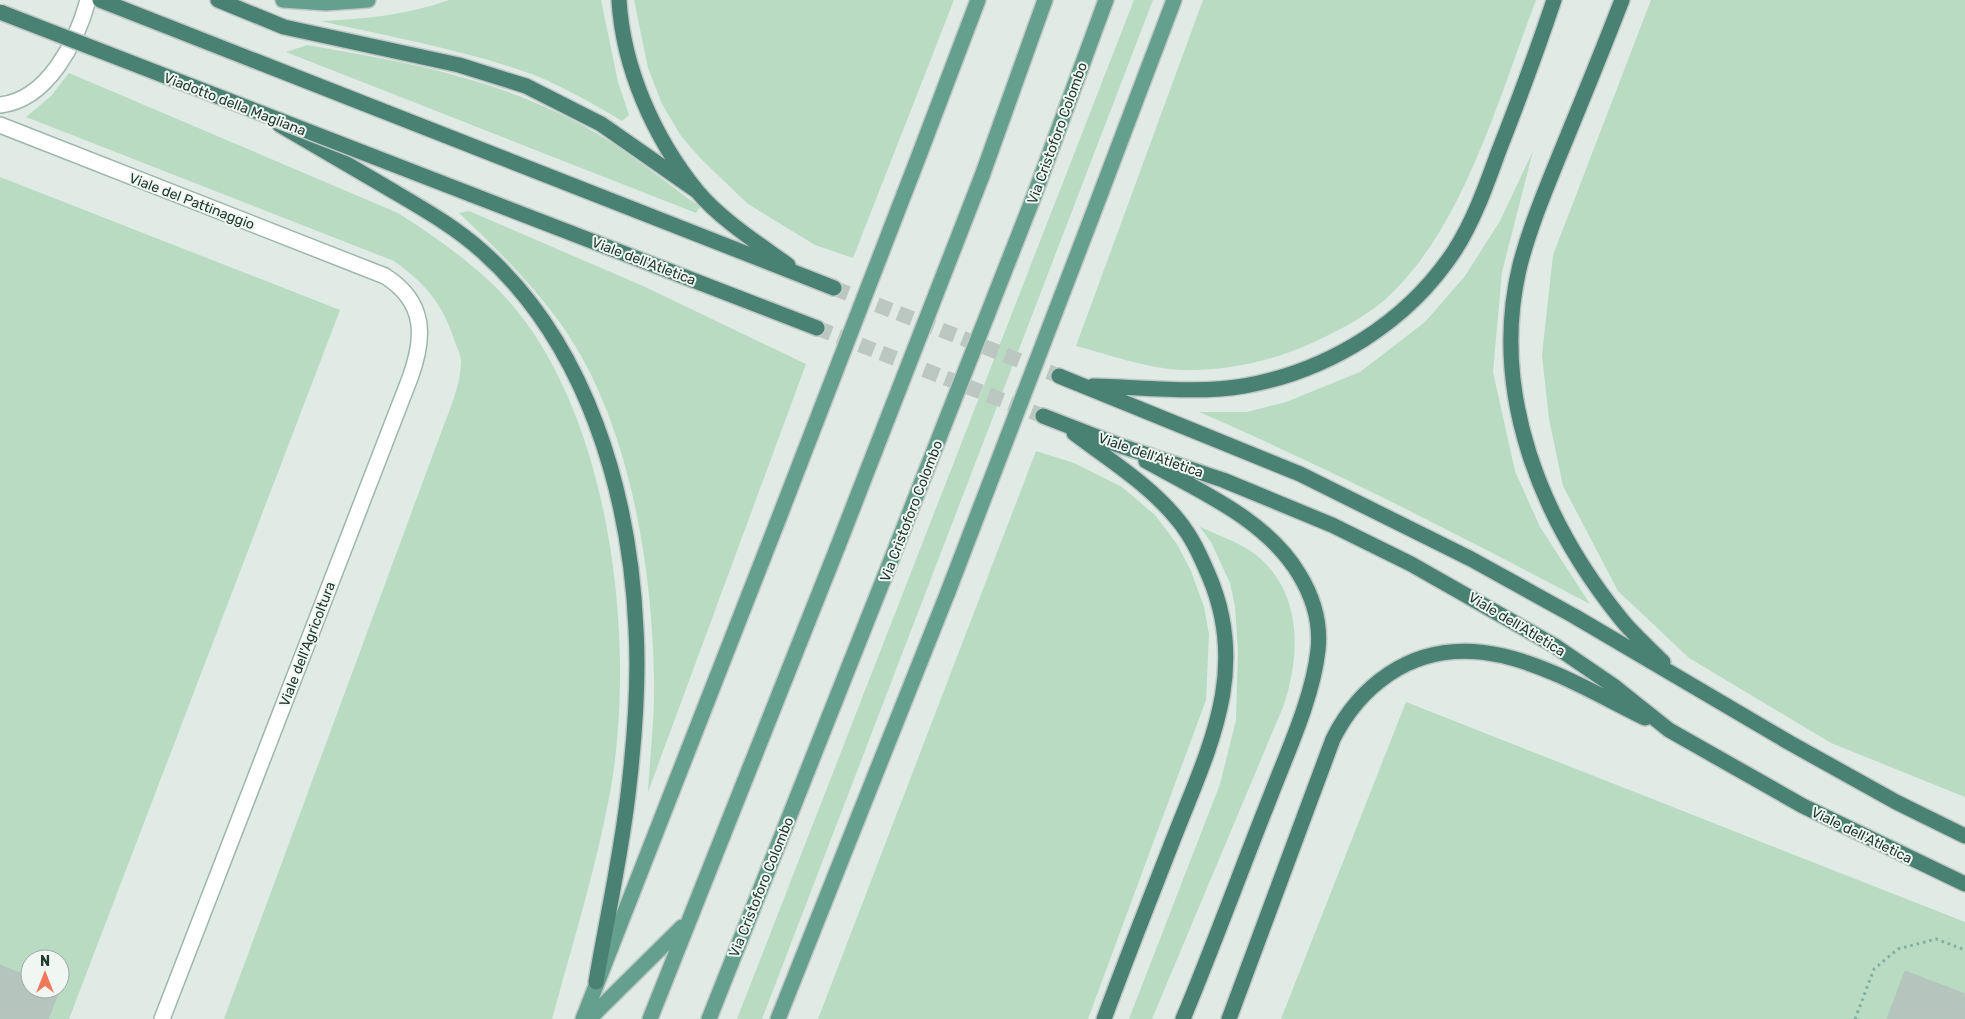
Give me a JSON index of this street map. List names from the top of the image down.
{
  "streets": {
    "highway": ["Viadotto della Magliana", "Viale dell'Atletica"],
    "main road": ["Via Cristoforo Colombo", "Viale del Pattinaggio", "Viale dell'Agricoltura"]
  },
  "crossings": [
    ["Viadotto della Magliana", "Viale dell'Atletica"],
    ["Viale del Pattinaggio", "Viale dell'Agricoltura"]
  ],
  "north": "top"
}
